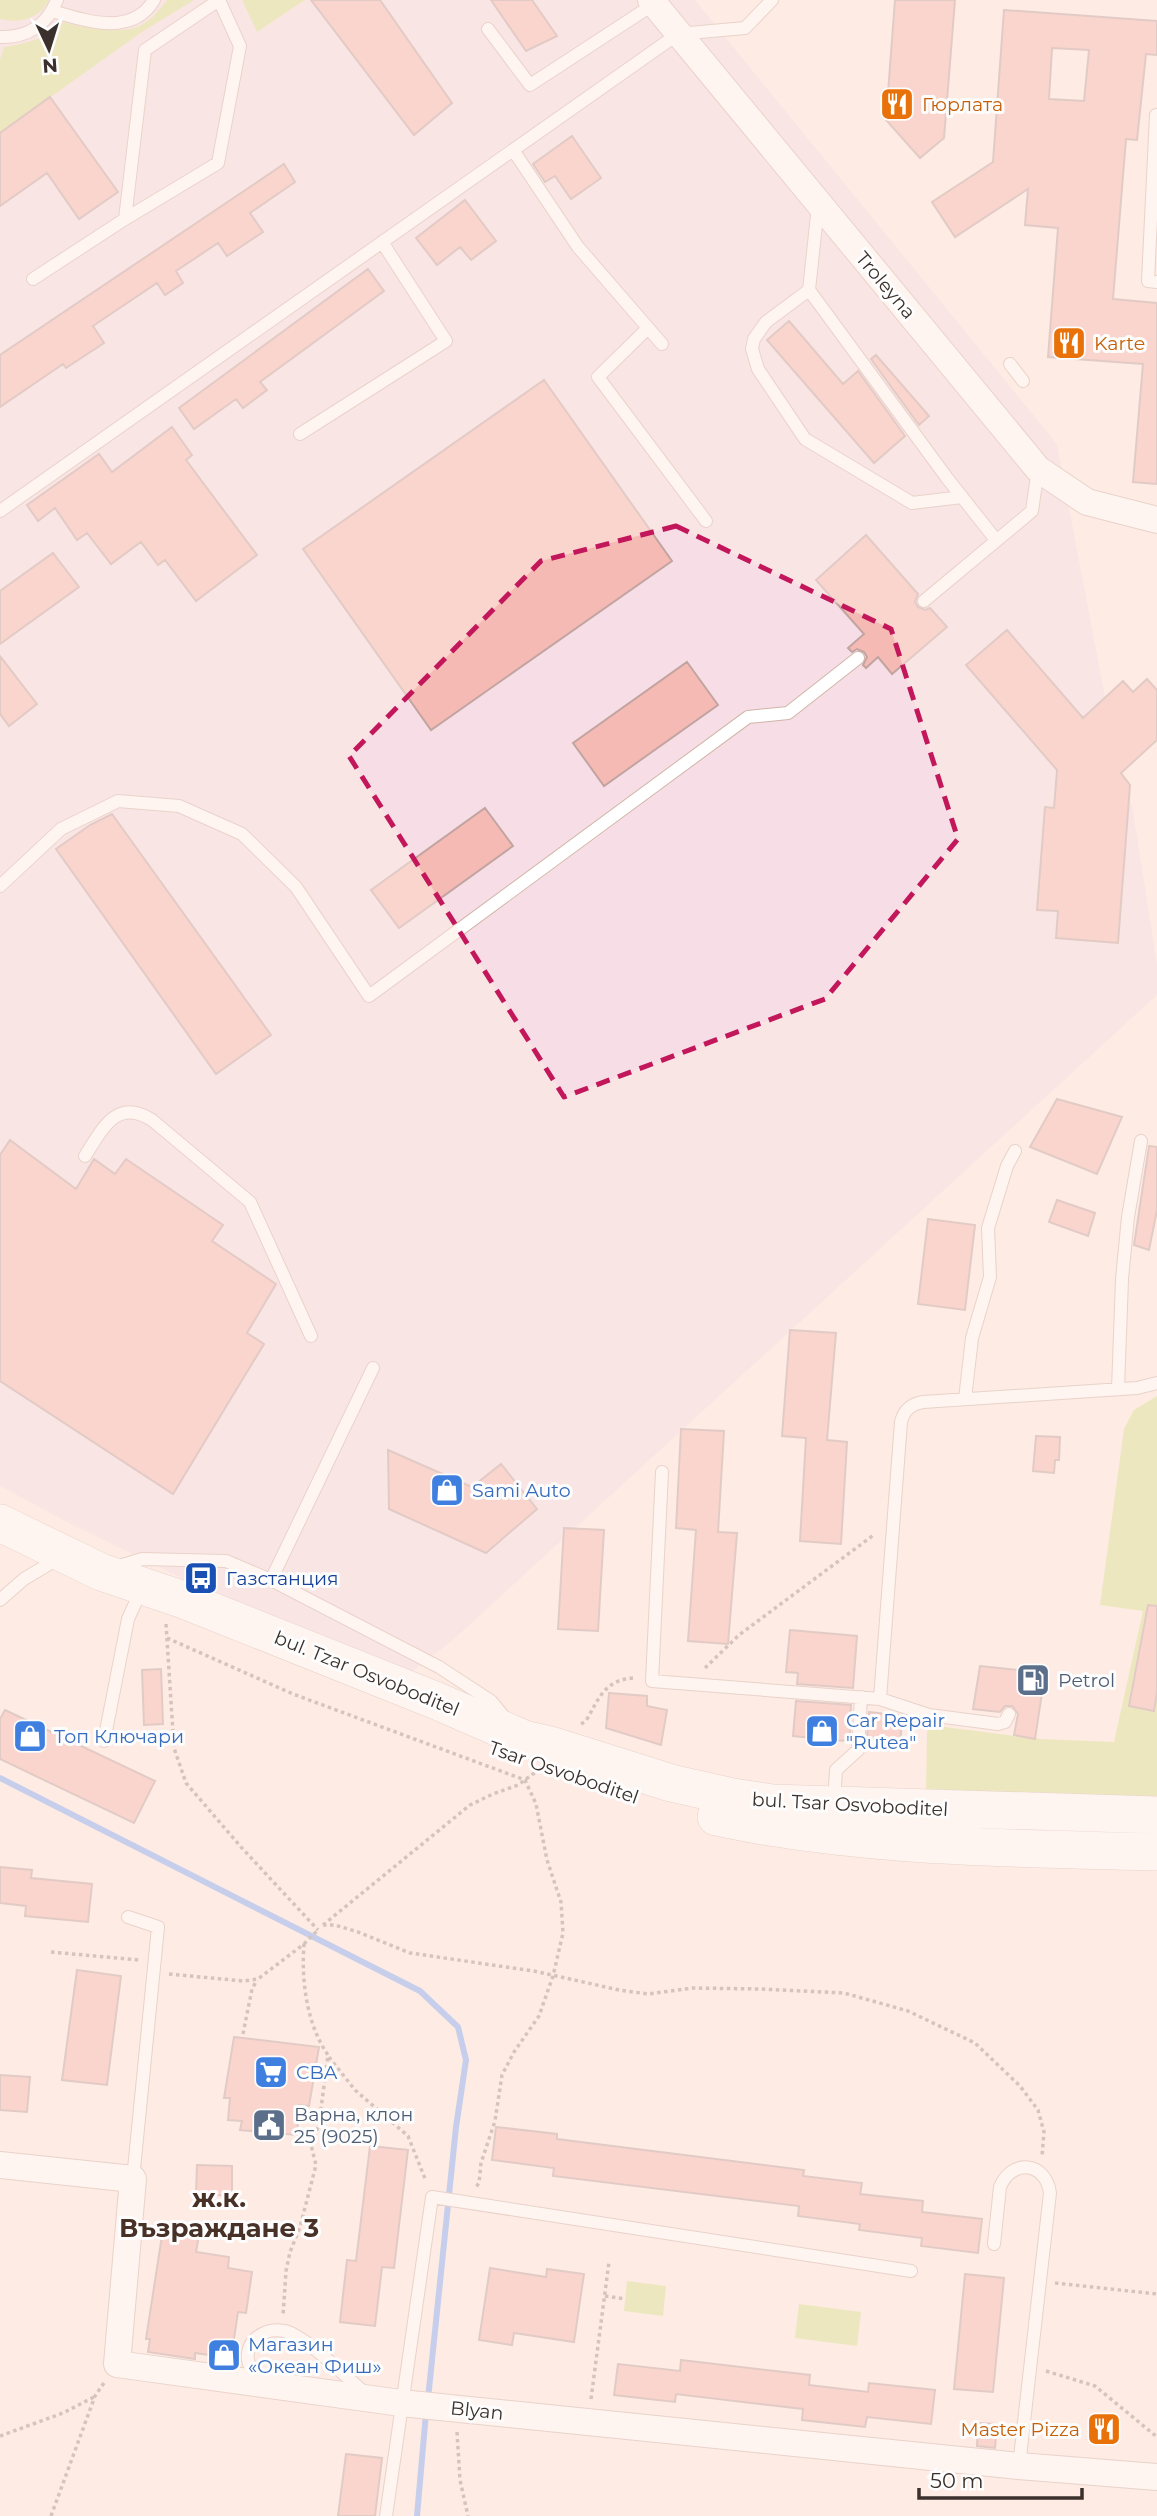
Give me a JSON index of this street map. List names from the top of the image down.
{
  "streets": {
    "main road": ["Tsar Osvoboditel", "bul. Tsar Osvoboditel"],
    "street": ["Troleyna", "Blyan"]
  },
  "crossings": [
    ["Tsar Osvoboditel", "bul. Tsar Osvoboditel"]
  ],
  "districts": ["ж.к. Възраждане 3"],
  "places": {
    "restaurant": ["Гюрлата", "Karte", "Master Pizza"],
    "shop": [
      "Sami Auto",
      "Car Repair \"Rutea\"",
      "Топ Ключари",
      "Магазин «Океан Фиш»"
    ],
    "bus stop": ["Газстанция"],
    "fuel station": ["Petrol"],
    "supermarket": ["CBA"],
    "public building": ["Варна, клон 25 (9025)"]
  },
  "scale_bar": "50 m",
  "north": "bottom"
}
